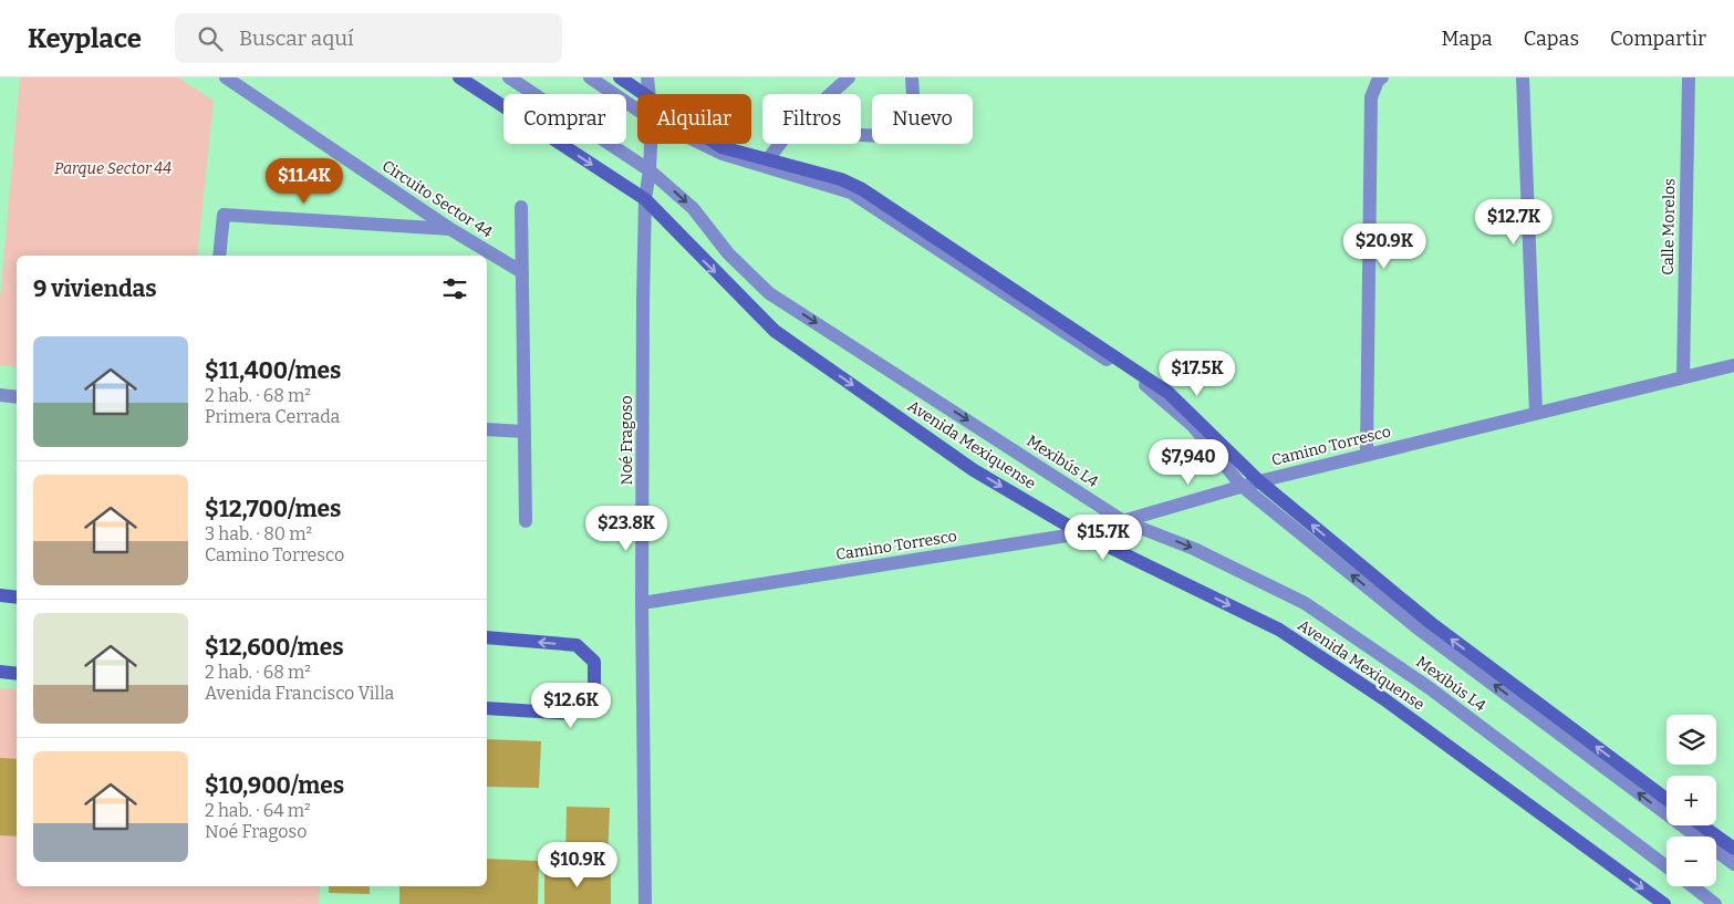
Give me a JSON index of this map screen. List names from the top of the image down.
{
  "streets": {
    "main road": ["Avenida Mexiquense"],
    "street": [
      "Circuito Sector 44",
      "Calle Morelos",
      "Noé Fragoso",
      "Camino Torresco",
      "Mexibús L4"
    ]
  },
  "crossings": [
    ["Calle Morelos", "Camino Torresco"],
    ["Noé Fragoso", "Avenida Mexiquense"],
    ["Noé Fragoso", "Camino Torresco"],
    ["Noé Fragoso", "Mexibús L4"],
    ["Avenida Mexiquense", "Camino Torresco"],
    ["Camino Torresco", "Mexibús L4"]
  ],
  "parks": ["Parque Sector 44"],
  "page": {
    "header": "Keyplace",
    "search": "Buscar aquí",
    "nav": ["Mapa", "Capas", "Compartir"],
    "chip": [
      "Comprar",
      "Alquilar",
      "Filtros",
      "Nuevo"
    ],
    "price": [
      "$11.4K",
      "$12.7K",
      "$20.9K",
      "$17.5K",
      "$7,940",
      "$23.8K",
      "$15.7K",
      "$12.6K",
      "$10.9K"
    ],
    "heading": "9 viviendas",
    "list": [
      {
        "name": "$11,400/mes",
        "note": "2 hab. · 68 m² · Primera Cerrada"
      },
      {
        "name": "$12,700/mes",
        "note": "3 hab. · 80 m² · Camino Torresco"
      },
      {
        "name": "$12,600/mes",
        "note": "2 hab. · 68 m² · Avenida Francisco Villa"
      },
      {
        "name": "$10,900/mes",
        "note": "2 hab. · 64 m² · Noé Fragoso"
      }
    ],
    "map_buttons": ["+", "−"]
  }
}
